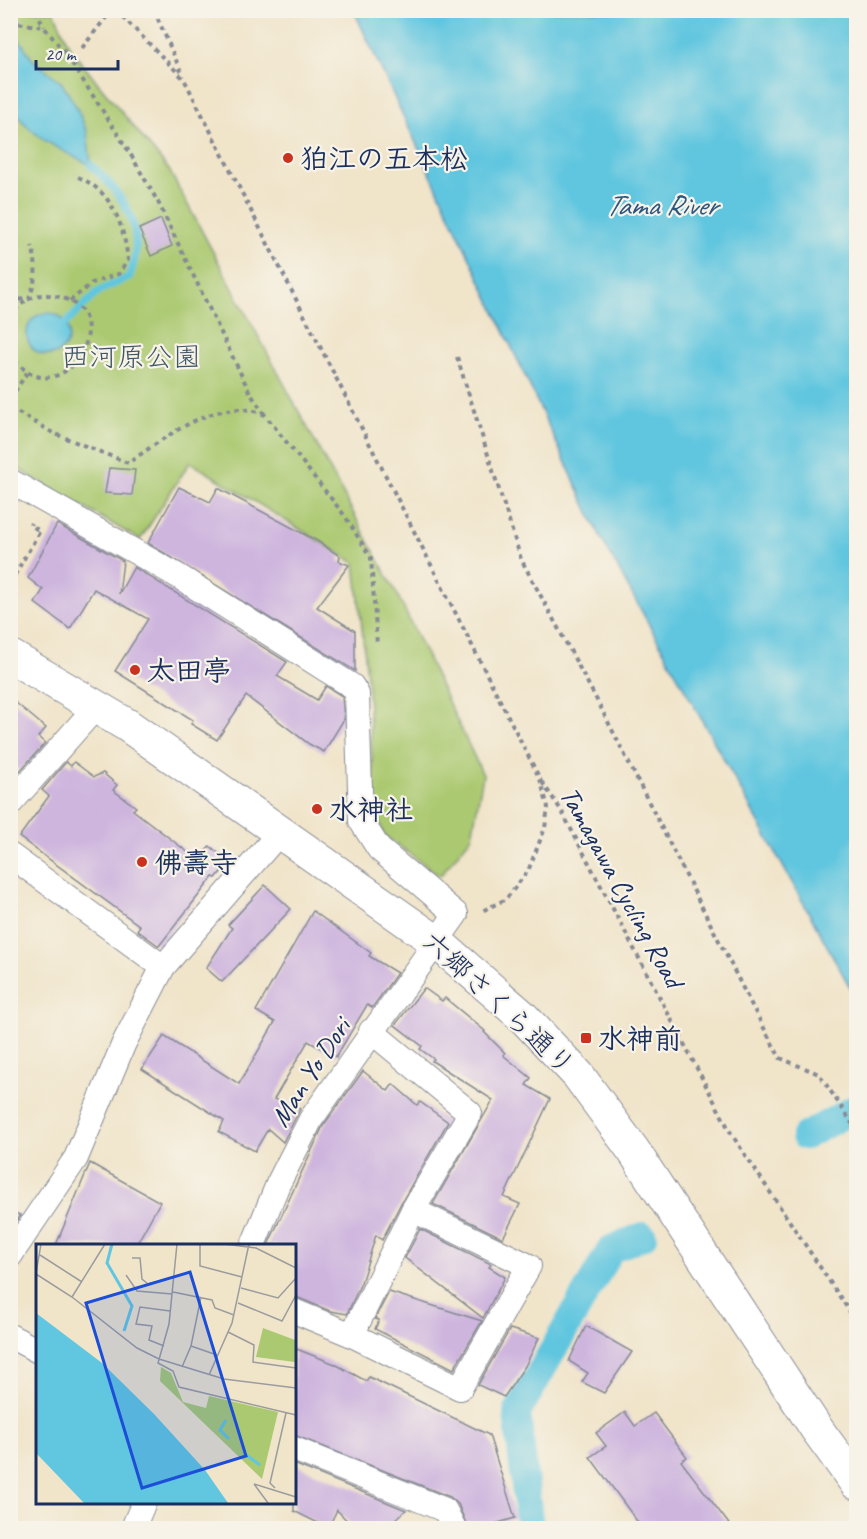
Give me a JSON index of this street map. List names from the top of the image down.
{
  "streets": {
    "main road": ["六郷さくら通り"],
    "street": ["Man Yo Dori"],
    "path": ["Tamagawa Cycling Road"]
  },
  "crossings": [
    ["六郷さくら通り", "Man Yo Dori"]
  ],
  "water": ["Tama River"],
  "parks": ["西河原公園"],
  "places": {
    "other": [
      "狛江の五本松",
      "太田亭",
      "水神社",
      "佛壽寺"
    ],
    "transit": ["水神前"]
  },
  "scale_bar": "20 m"
}
